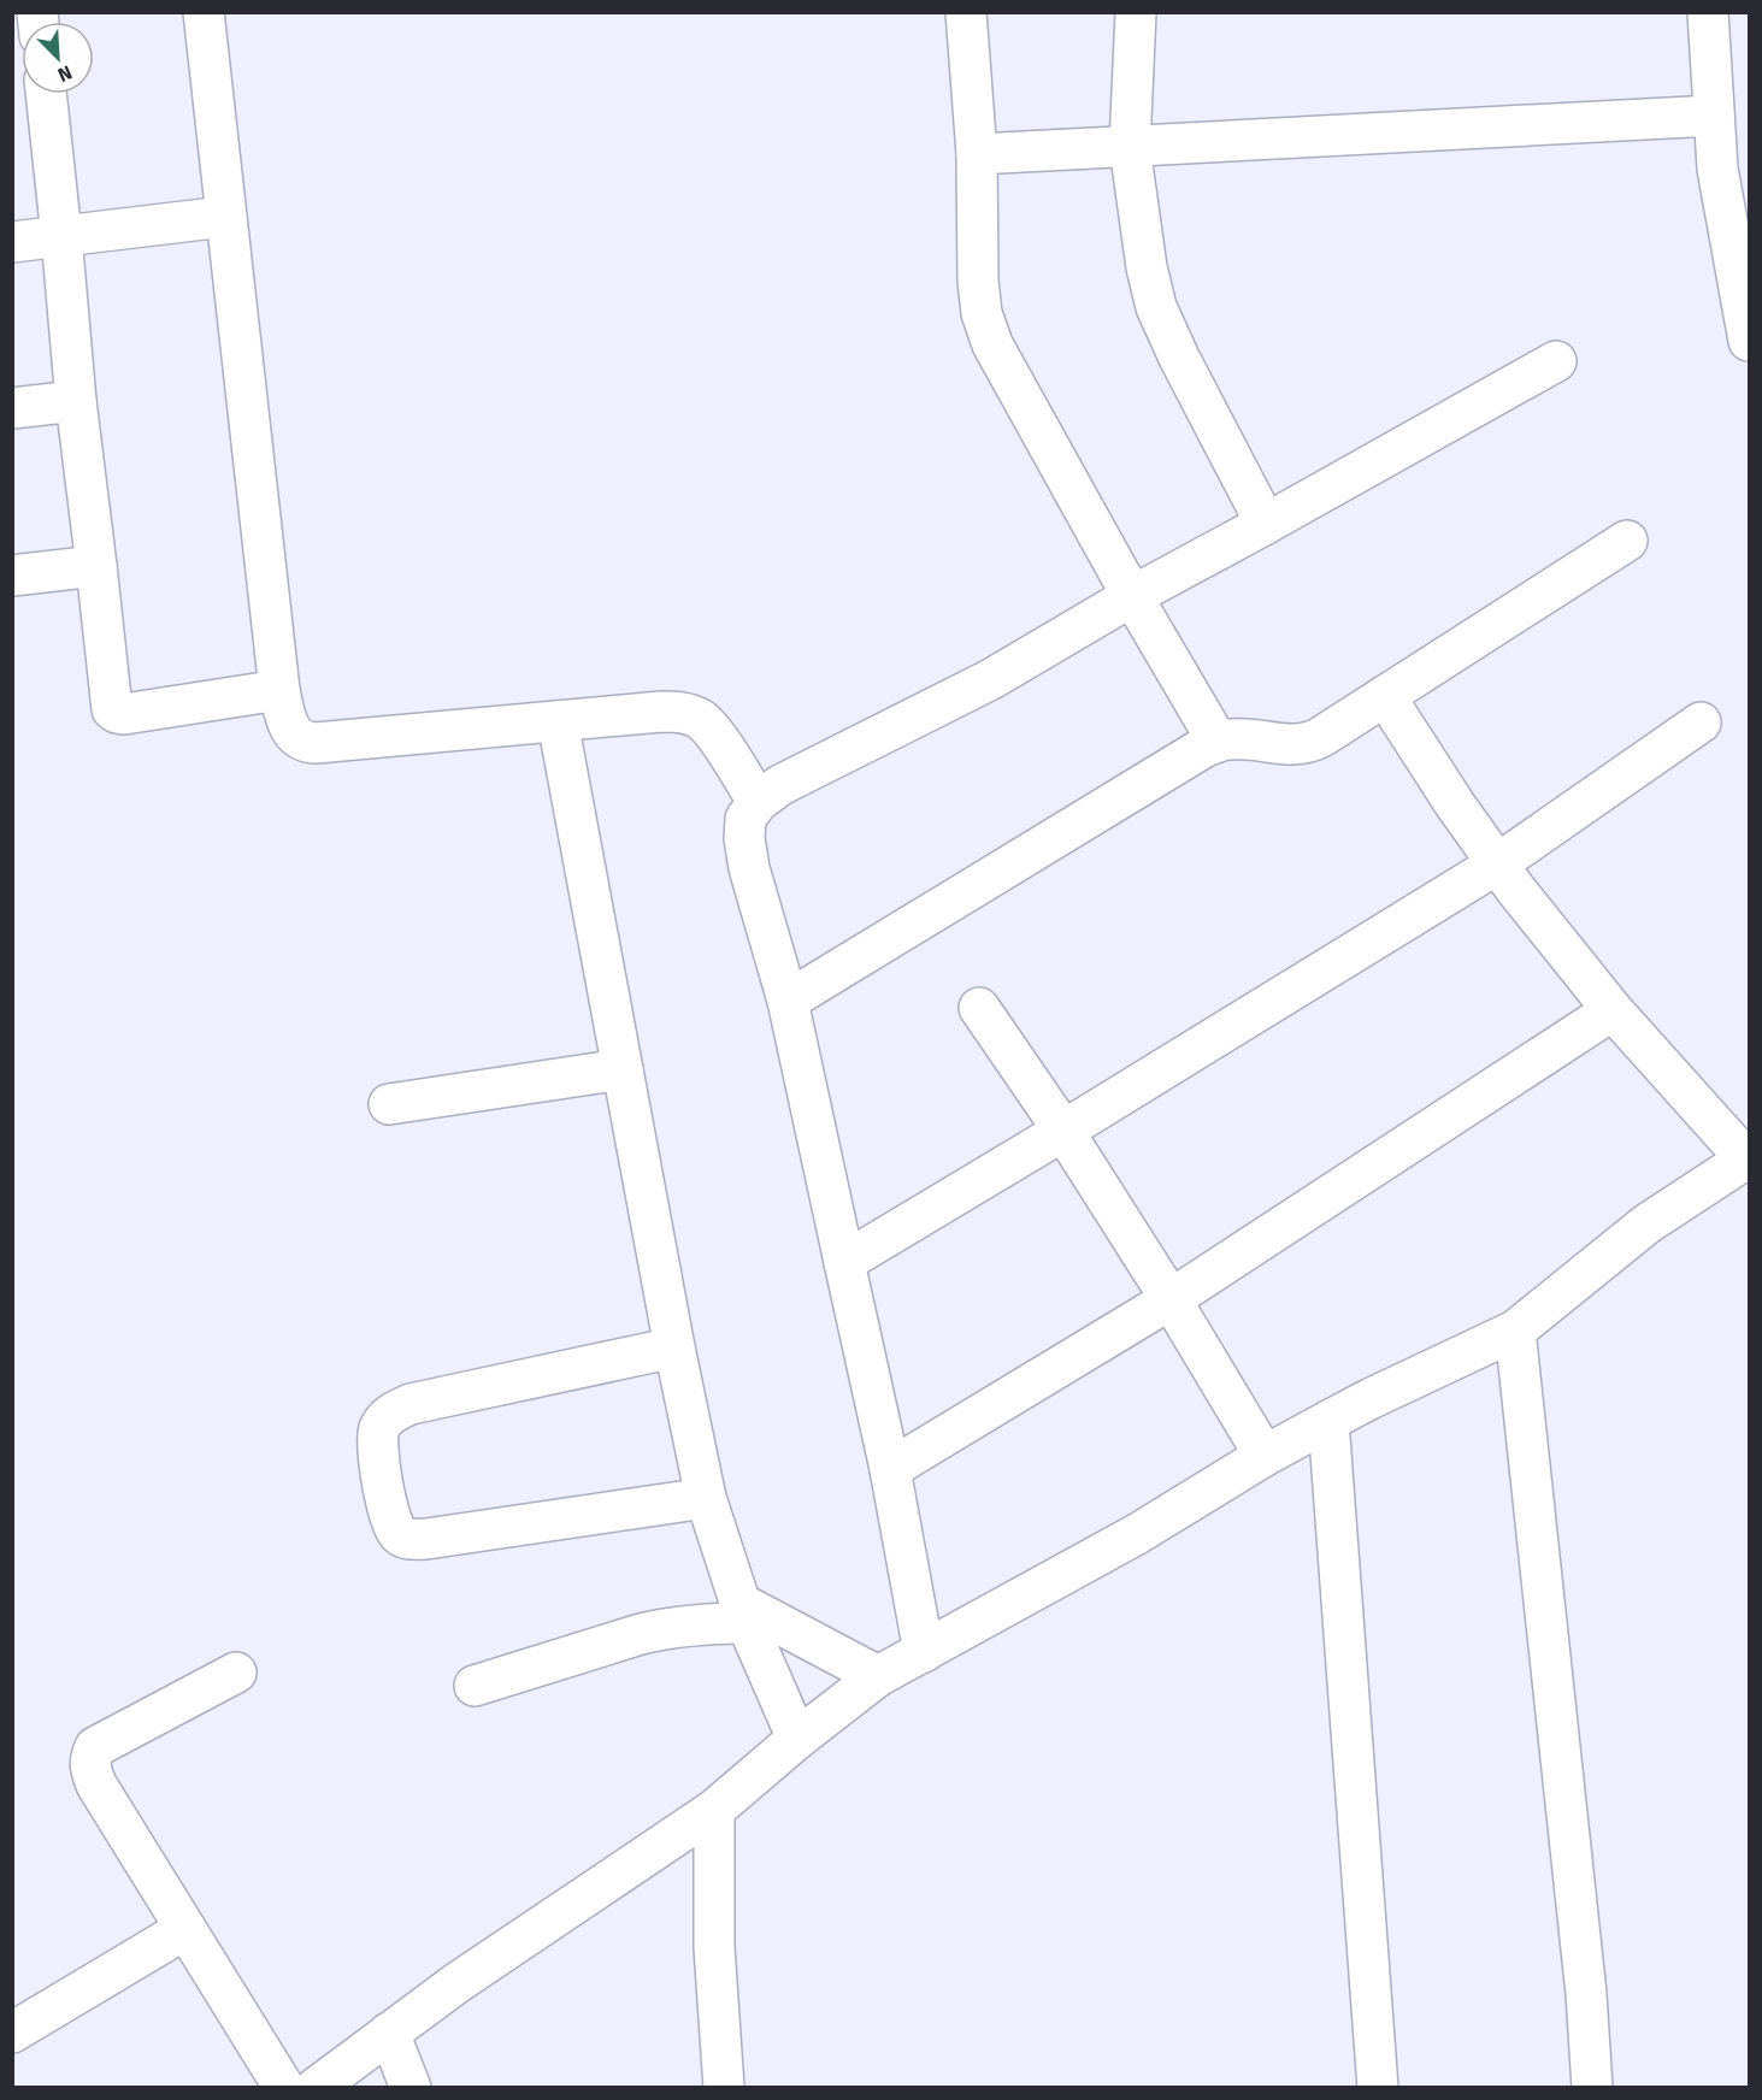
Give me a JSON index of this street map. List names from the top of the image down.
{
  "north": "bottom right"
}
